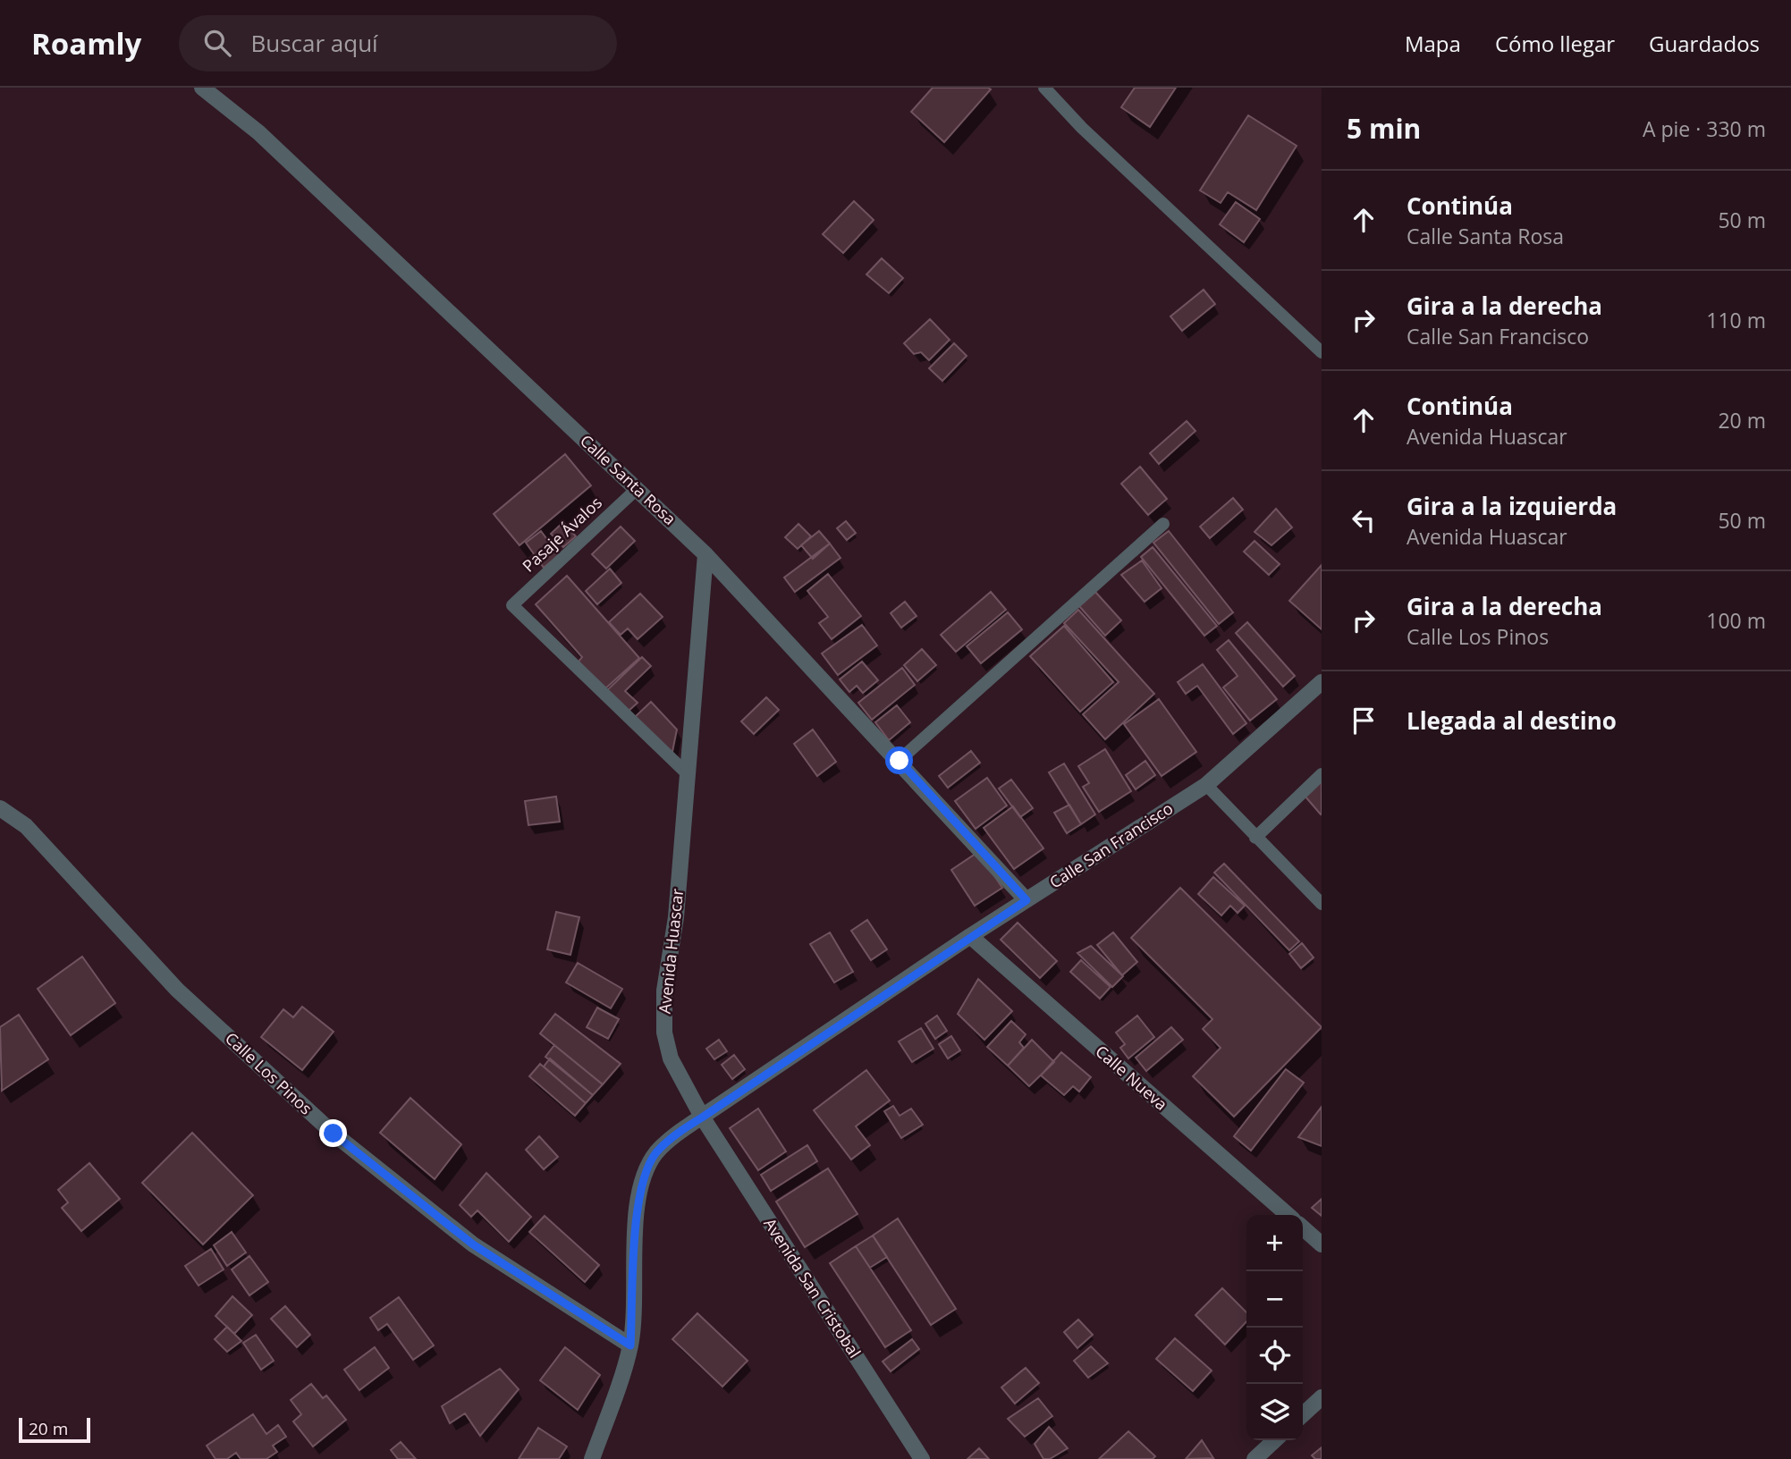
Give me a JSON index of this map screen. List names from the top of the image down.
{
  "streets": {
    "street": [
      "Calle Santa Rosa",
      "Calle San Francisco",
      "Avenida Huascar",
      "Calle Los Pinos",
      "Calle Nueva",
      "Avenida San Cristobal"
    ],
    "lane": ["Pasaje Ávalos"]
  },
  "crossings": [
    ["Calle Santa Rosa", "Pasaje Ávalos"],
    ["Calle Santa Rosa", "Calle San Francisco"],
    ["Calle Santa Rosa", "Avenida Huascar"],
    ["Pasaje Ávalos", "Avenida Huascar"],
    ["Calle San Francisco", "Avenida Huascar"],
    ["Calle San Francisco", "Calle Nueva"],
    ["Calle San Francisco", "Avenida San Cristobal"],
    ["Avenida Huascar", "Avenida San Cristobal"]
  ],
  "scale_bar": "20 m",
  "page": {
    "header": "Roamly",
    "search": "Buscar aquí",
    "nav": ["Mapa", "Cómo llegar", "Guardados"],
    "heading": ["5 min", "A pie · 330 m"],
    "list": [
      ["Continúa", "Calle Santa Rosa", "50 m"],
      ["Gira a la derecha", "Calle San Francisco", "110 m"],
      ["Continúa", "Avenida Huascar", "20 m"],
      ["Gira a la izquierda", "Avenida Huascar", "50 m"],
      ["Gira a la derecha", "Calle Los Pinos", "100 m"],
      "Llegada al destino"
    ],
    "map_buttons": ["+", "−"],
    "scale": "20 m"
  }
}
